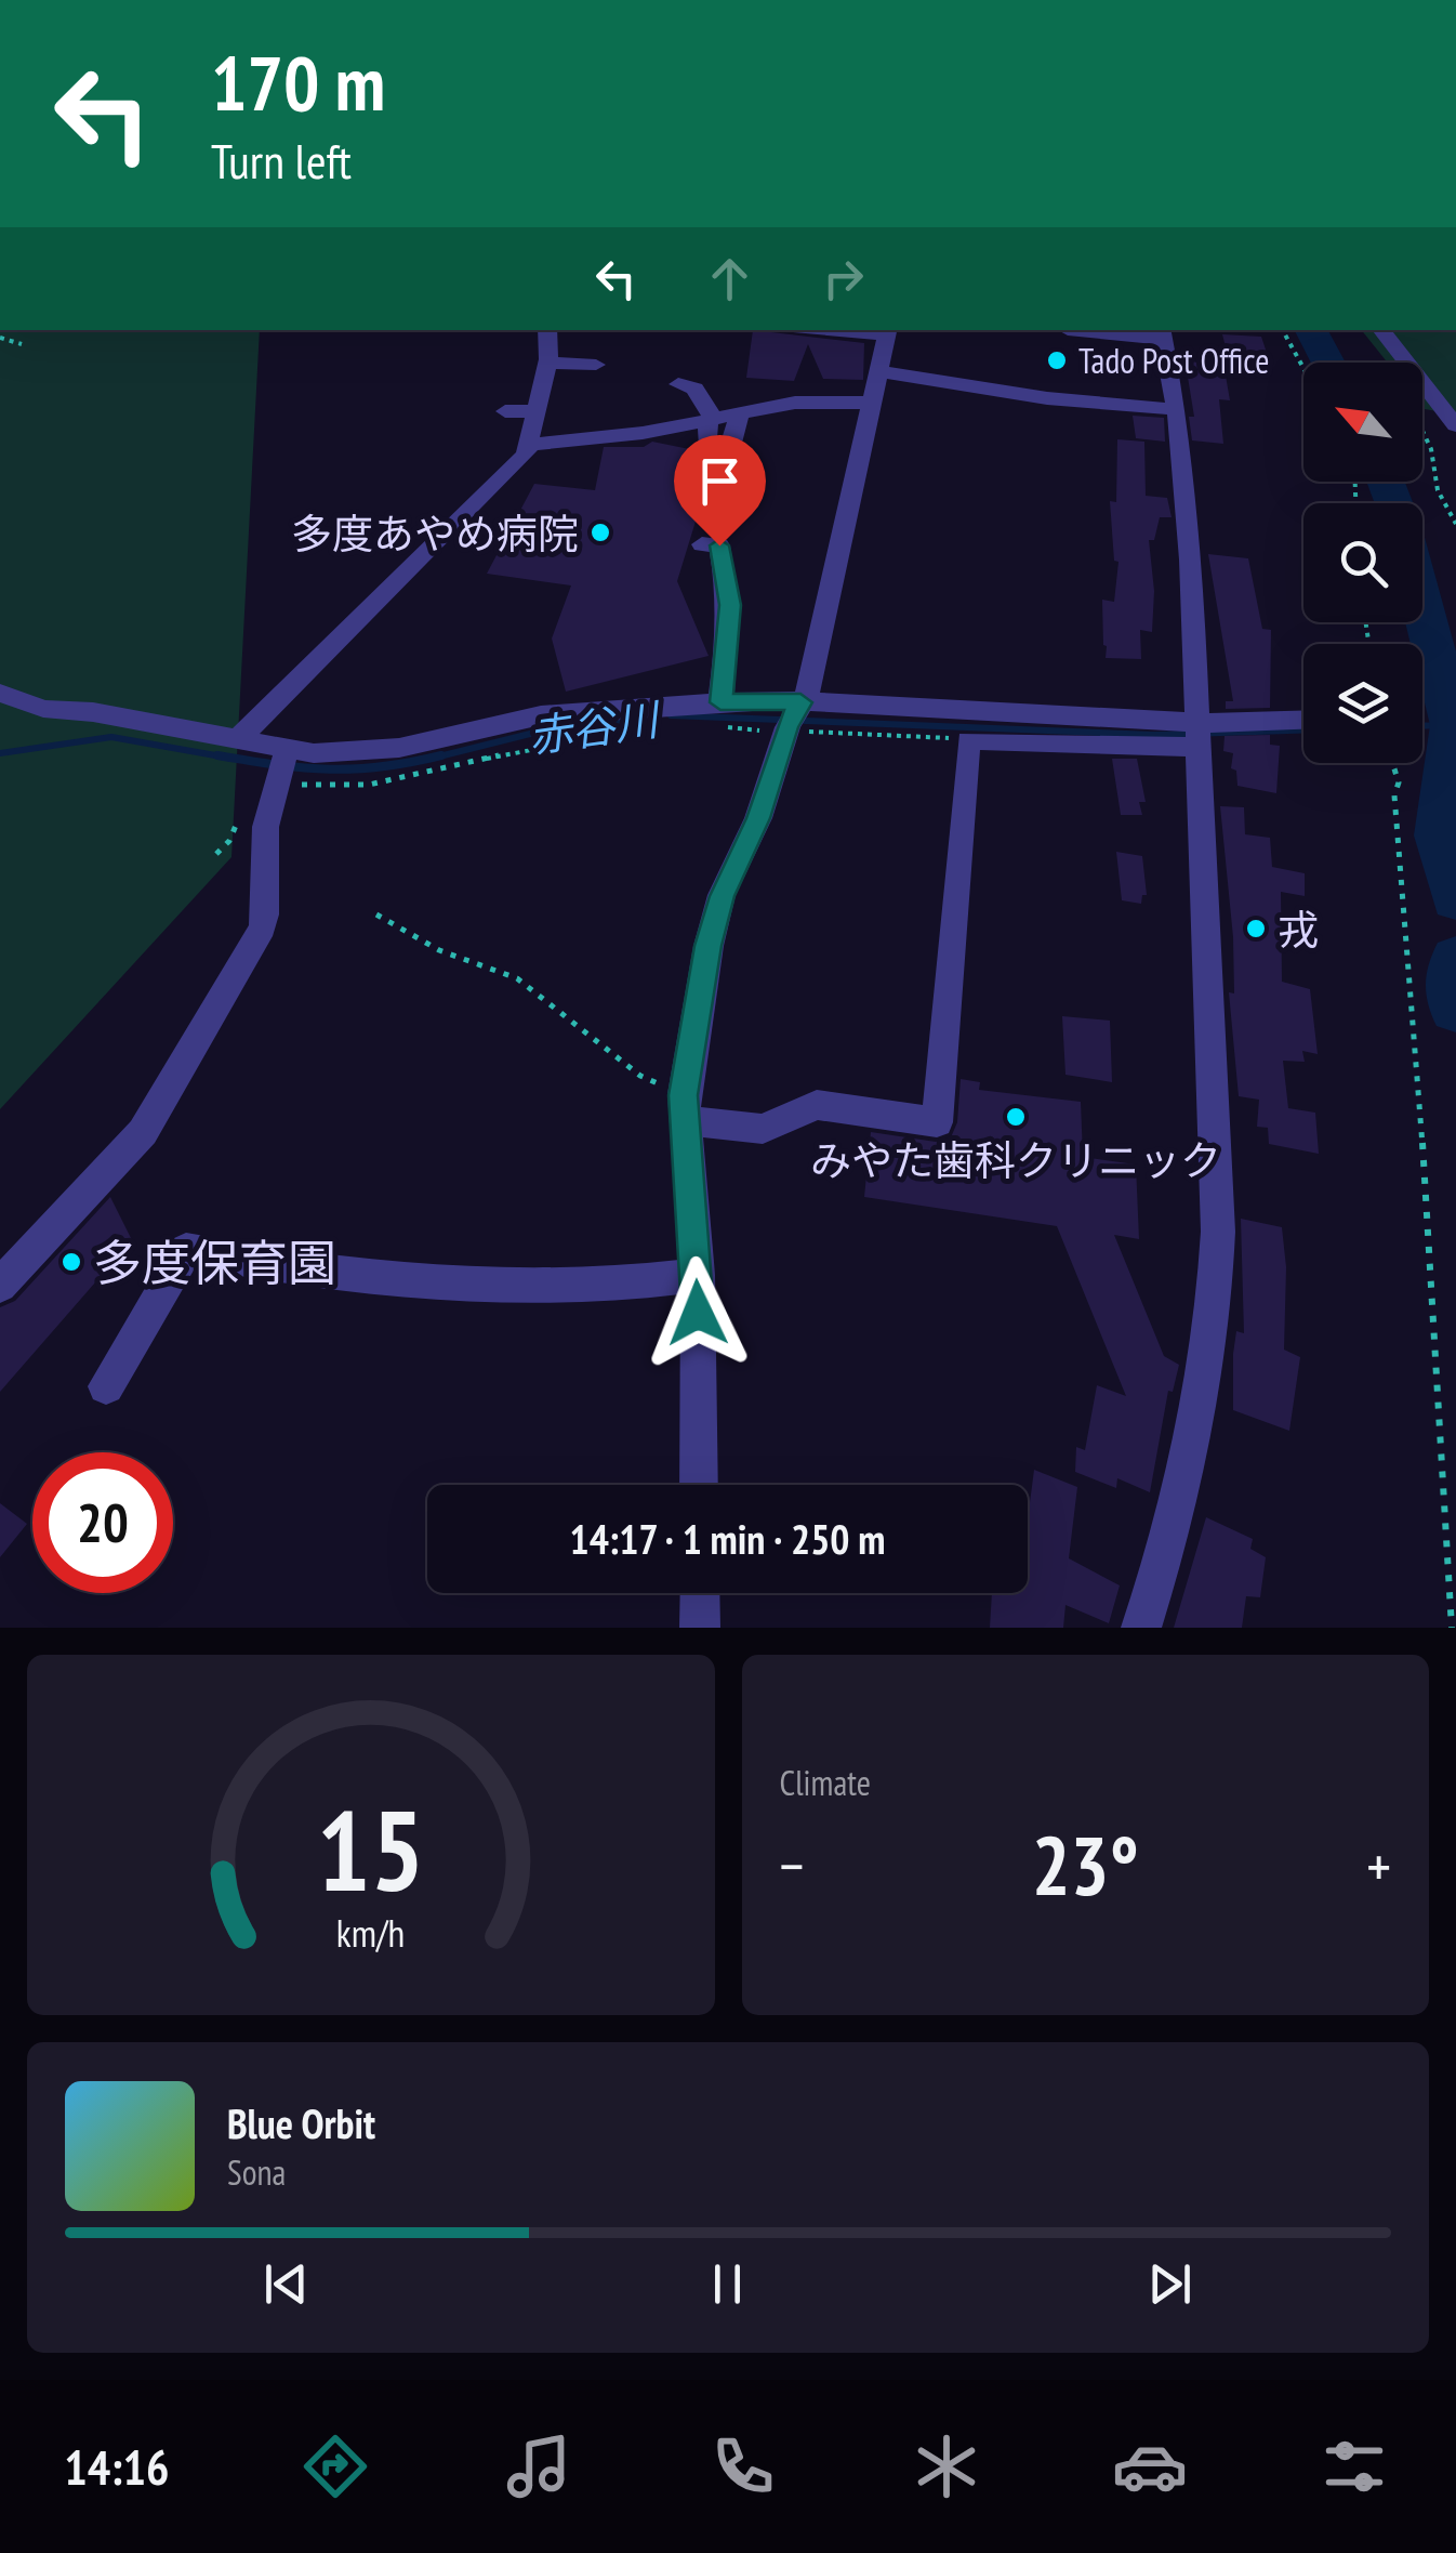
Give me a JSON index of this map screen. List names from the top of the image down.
{
  "water": ["赤谷川"],
  "places": [
    "Tado Post Office",
    "多度あやめ病院",
    "戎",
    "みやた歯科クリニック",
    "多度保育園"
  ],
  "north": "top left",
  "page": {
    "turn": ["170 m", "Turn left"],
    "limit": "20",
    "trip": "14:17 · 1 min · 250 m",
    "tile": "Climate",
    "heat": ["−", "23°", "+"],
    "song": ["Blue Orbit", "Sona"],
    "tabs": "14:16",
    "gauge": ["15", "km/h"]
  }
}
